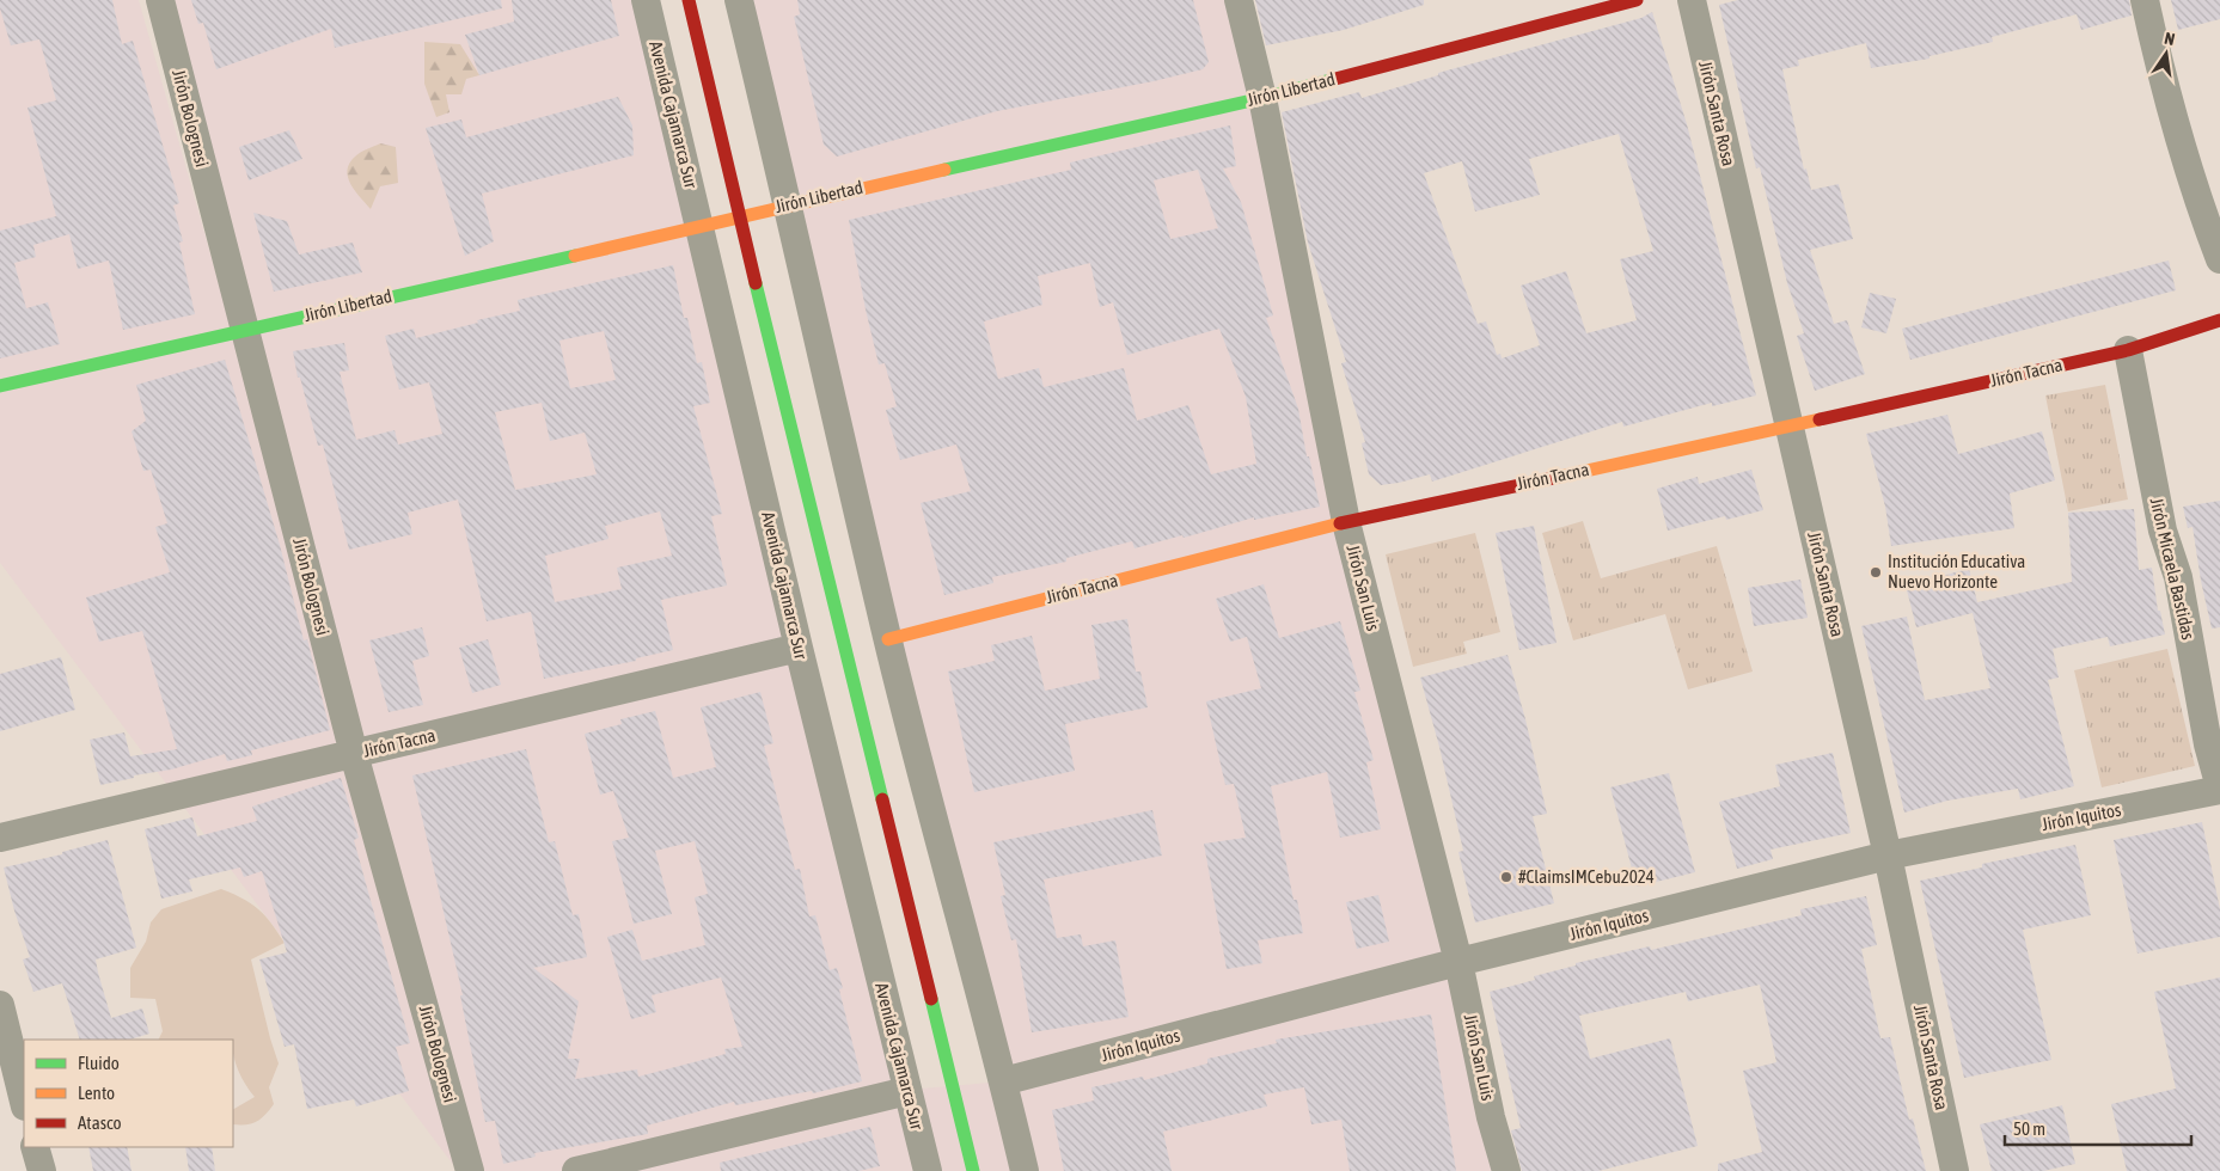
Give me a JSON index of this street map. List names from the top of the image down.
{
  "streets": {
    "main road": ["Jirón Libertad", "Jirón Tacna"],
    "street": [
      "Jirón Santa Rosa",
      "Avenida Cajamarca Sur",
      "Jirón Bolognesi",
      "Jirón Micaela Bastidas",
      "Jirón San Luis",
      "Jirón Iquitos"
    ]
  },
  "crossings": [
    ["Jirón Libertad", "Avenida Cajamarca Sur"],
    ["Jirón Libertad", "Jirón Bolognesi"],
    ["Jirón Libertad", "Jirón San Luis"],
    ["Jirón Santa Rosa", "Jirón Tacna"],
    ["Jirón Santa Rosa", "Jirón Iquitos"],
    ["Avenida Cajamarca Sur", "Jirón Tacna"],
    ["Jirón Bolognesi", "Jirón Tacna"],
    ["Jirón Tacna", "Jirón Micaela Bastidas"],
    ["Jirón Tacna", "Jirón San Luis"],
    ["Jirón Micaela Bastidas", "Jirón Iquitos"],
    ["Jirón San Luis", "Jirón Iquitos"]
  ],
  "places": ["Institución Educativa Nuevo Horizonte", "#ClaimsIMCebu2024"],
  "legend": ["Fluido", "Lento", "Atasco"],
  "scale_bar": "50 m",
  "north": "top"
}
